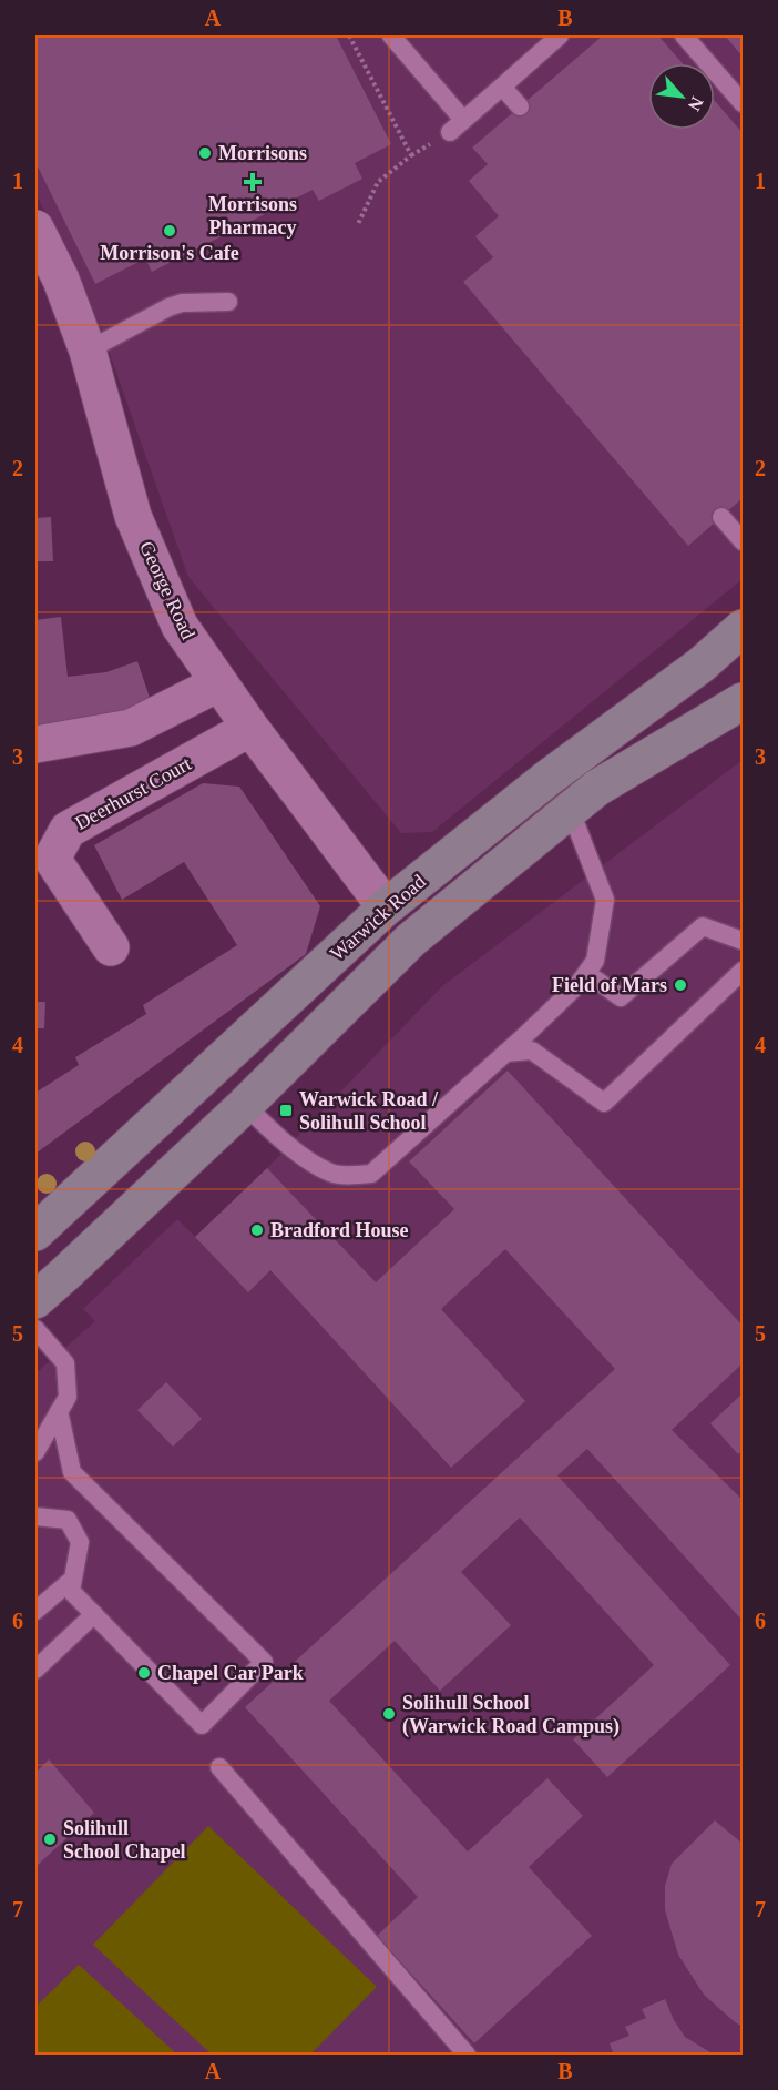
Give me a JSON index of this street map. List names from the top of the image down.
{
  "streets": {
    "main road": ["Warwick Road"],
    "street": ["George Road", "Deerhurst Court"]
  },
  "crossings": [
    ["George Road", "Deerhurst Court"],
    ["George Road", "Warwick Road"]
  ],
  "places": {
    "other": [
      "Morrisons",
      "Morrison's Cafe",
      "Field of Mars",
      "Bradford House",
      "Chapel Car Park",
      "Solihull School (Warwick Road Campus)",
      "Solihull School Chapel"
    ],
    "health": ["Morrisons Pharmacy"],
    "transit": ["Warwick Road / Solihull School"]
  },
  "north": "bottom right",
  "grid": {
    "columns": ["A", "B"],
    "rows": [
      "1",
      "2",
      "3",
      "4",
      "5",
      "6",
      "7"
    ]
  }
}
